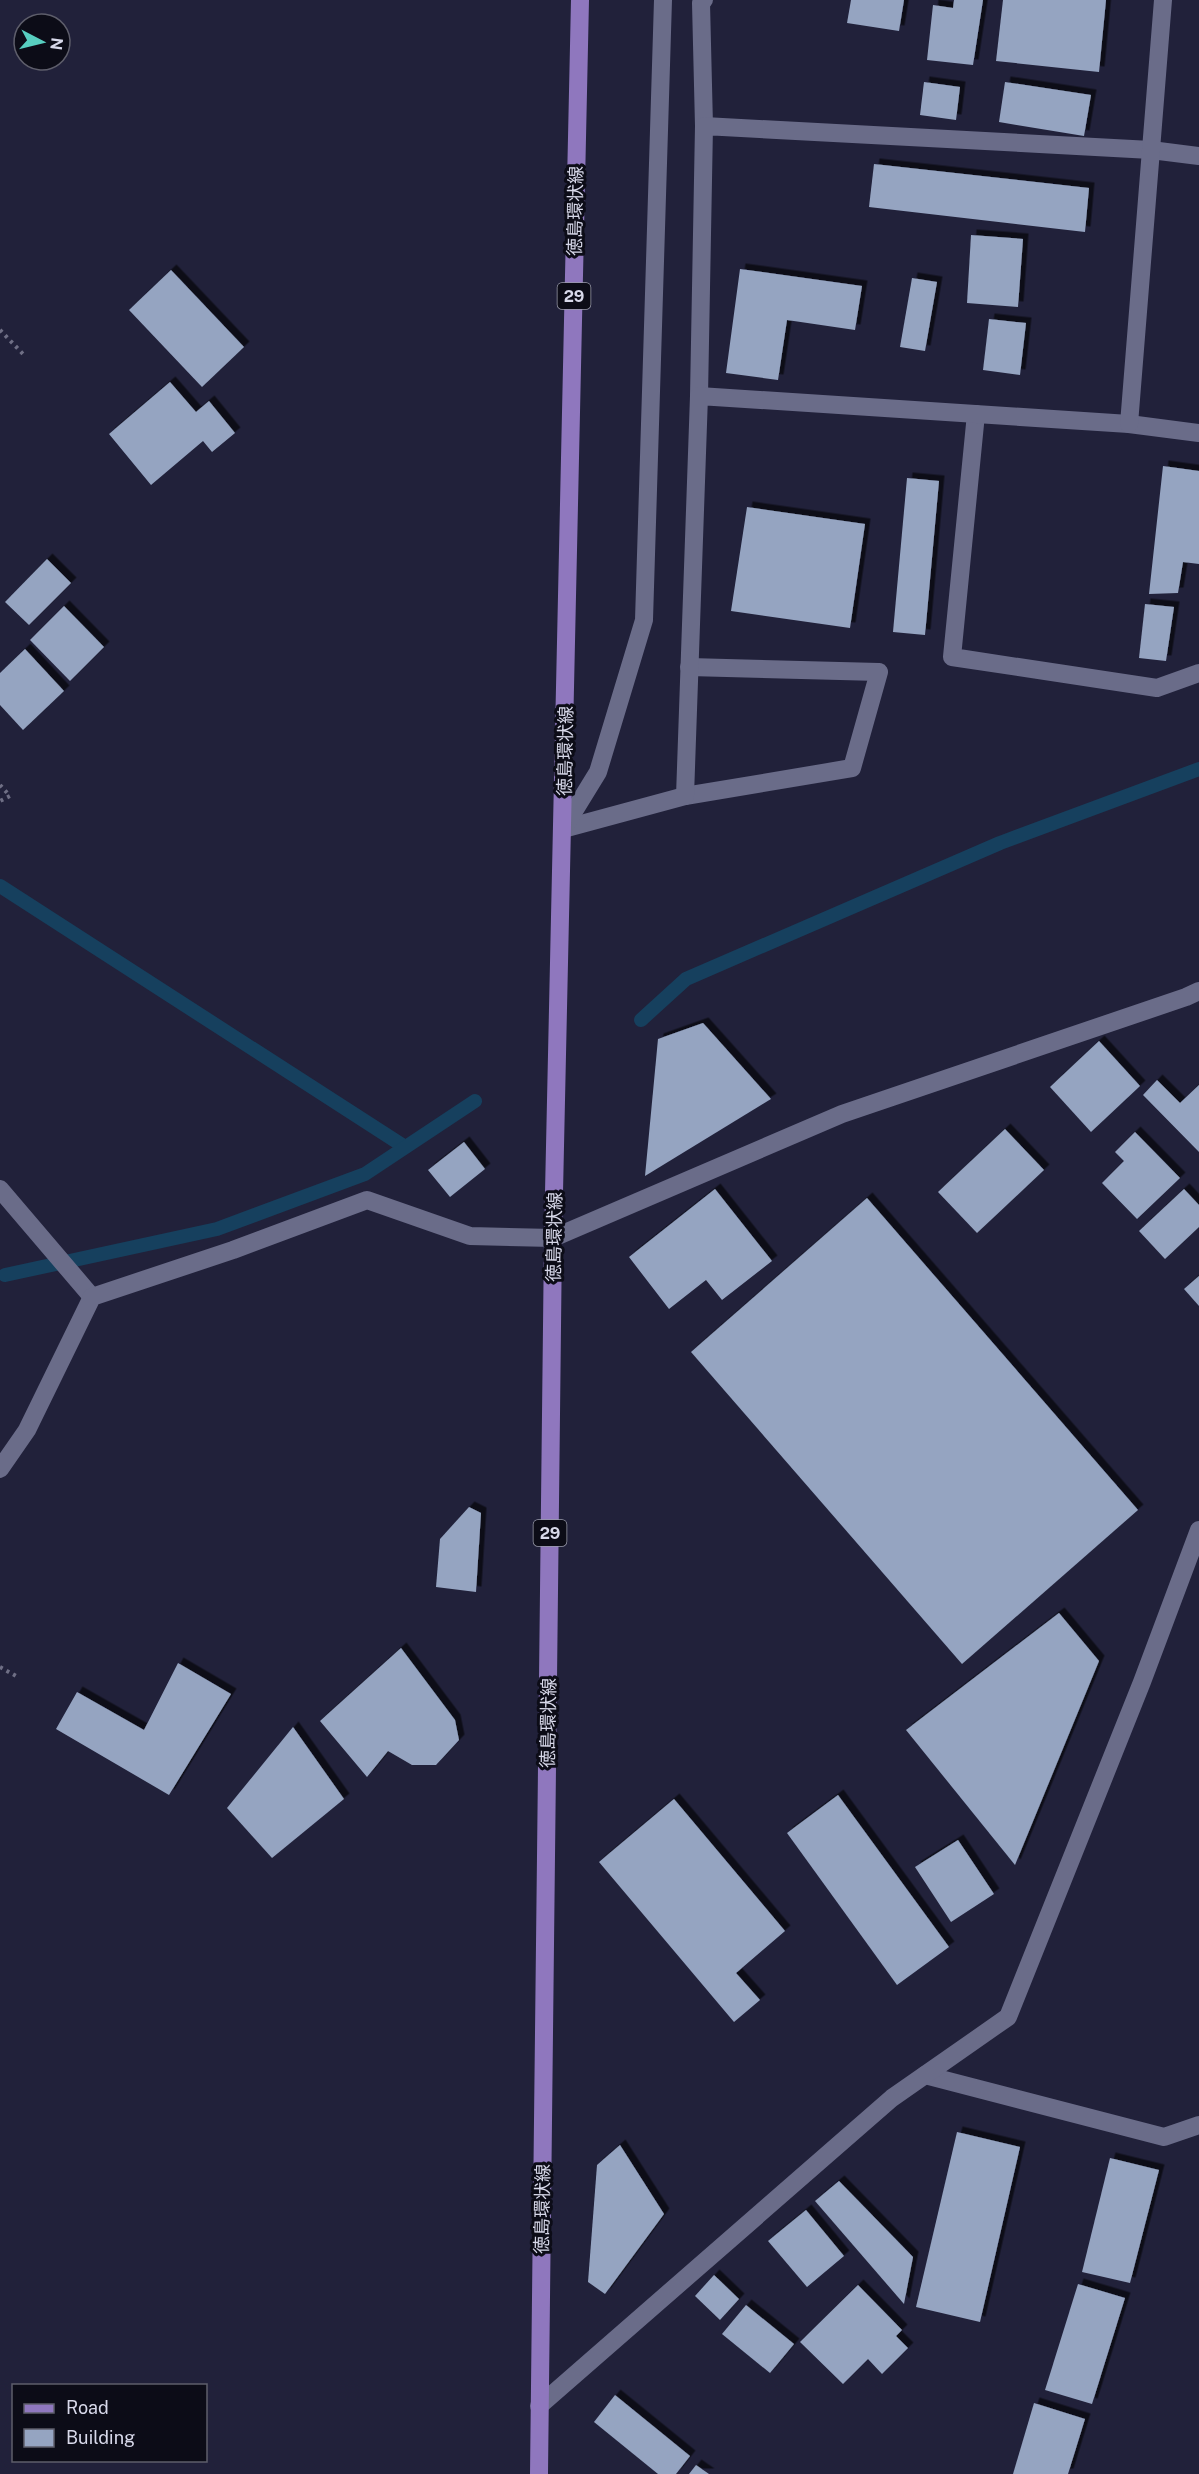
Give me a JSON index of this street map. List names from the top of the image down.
{
  "streets": {
    "main road": ["徳島環状線", "29"]
  },
  "legend": ["Road", "Building"],
  "north": "right"
}
